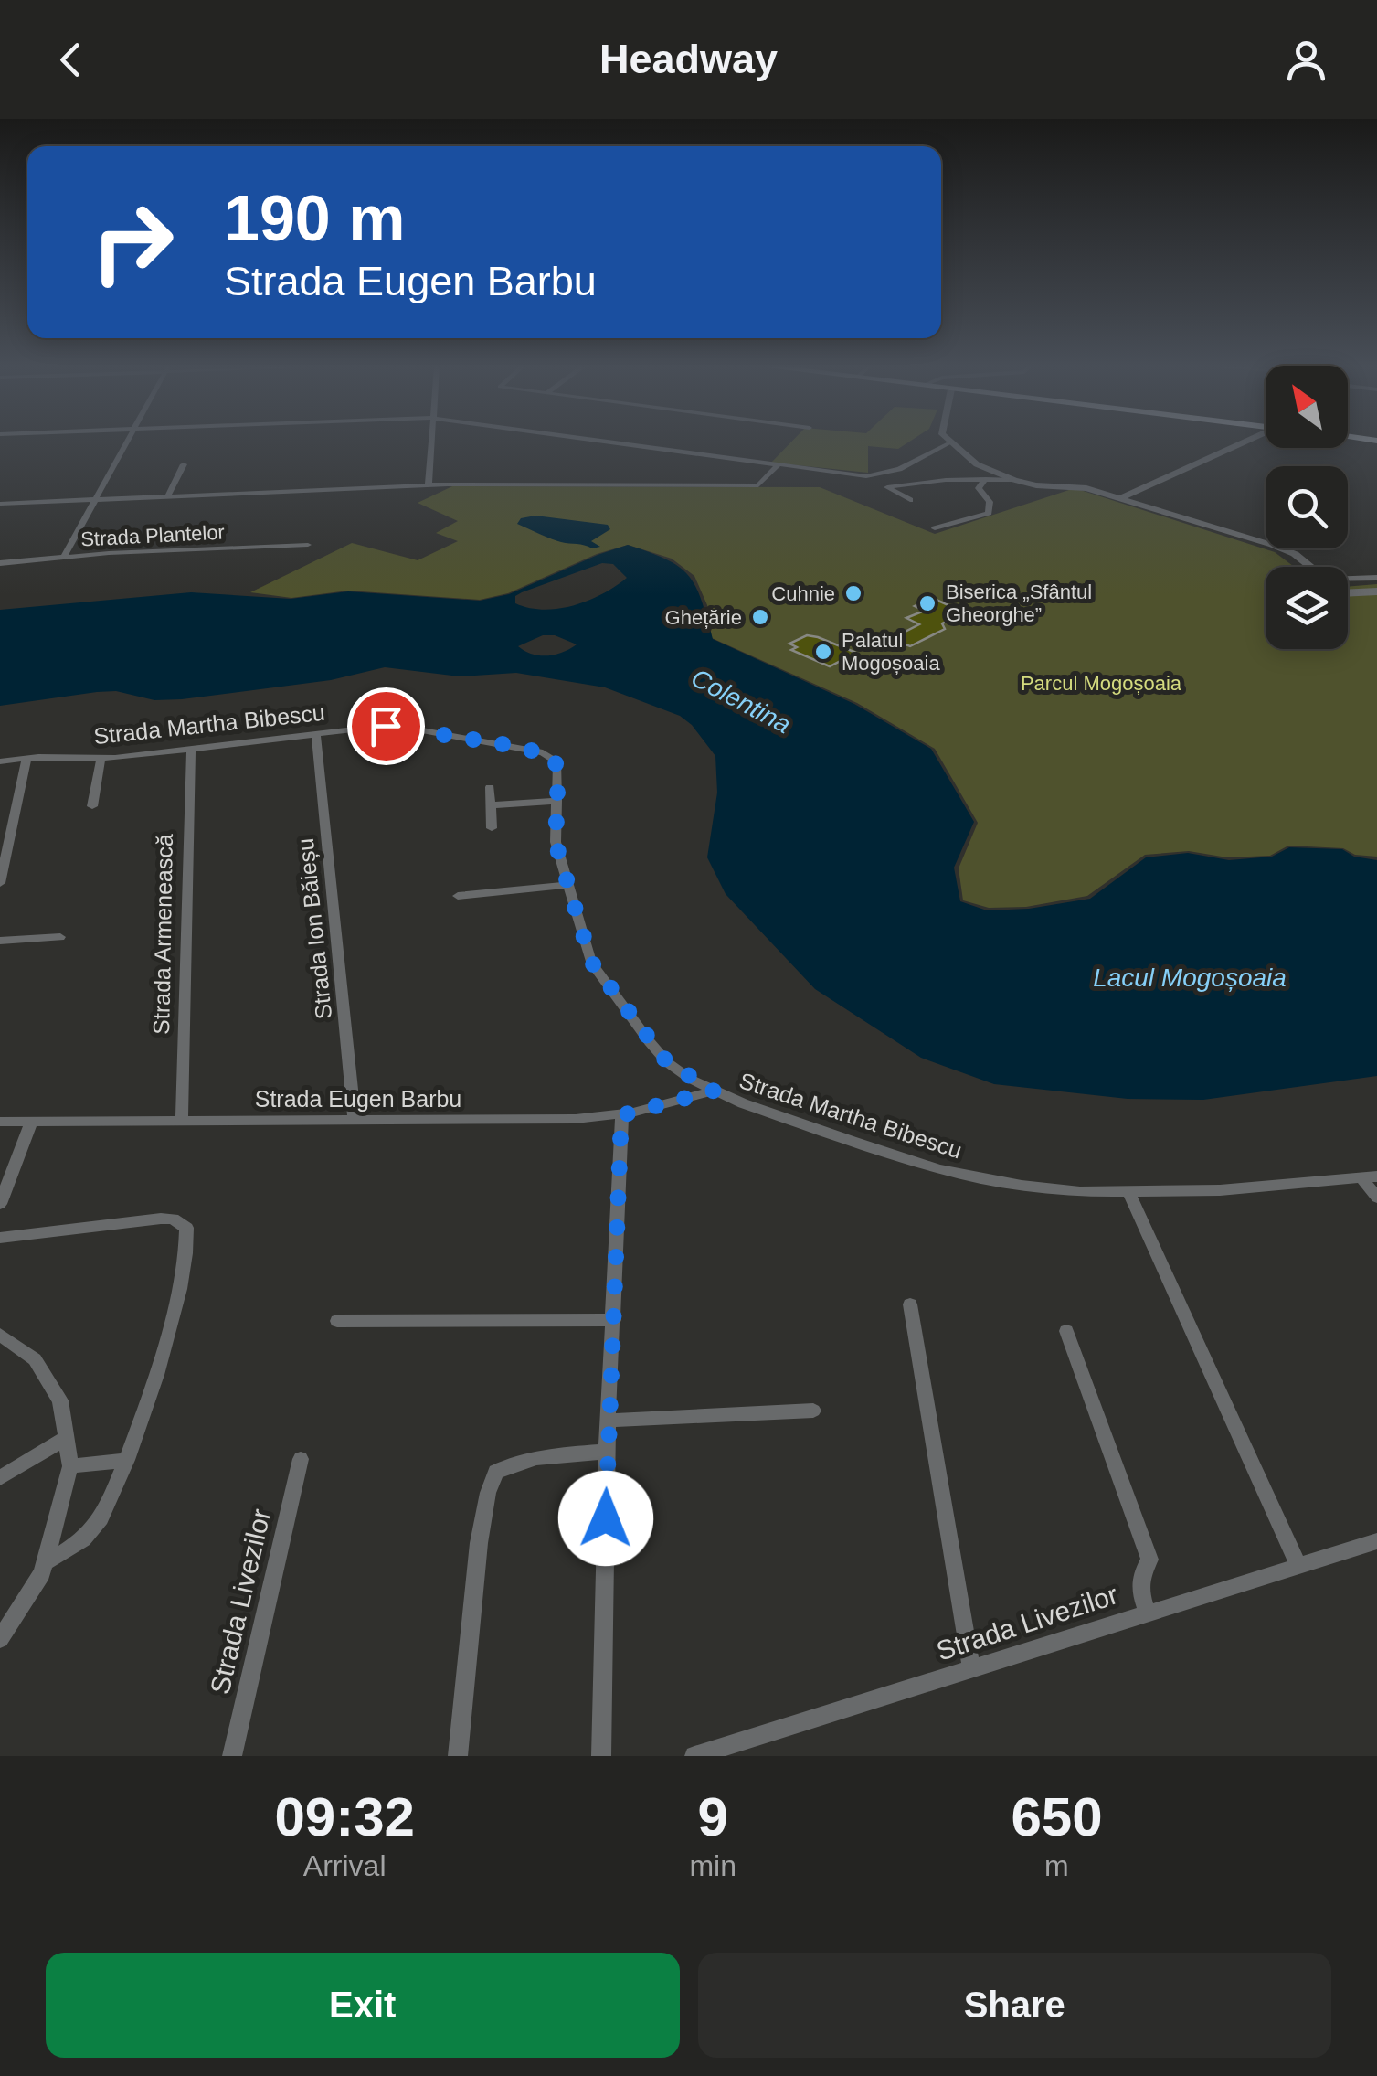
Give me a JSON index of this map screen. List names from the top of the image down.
{
  "streets": {
    "street": [
      "Strada Plantelor",
      "Strada Martha Bibescu",
      "Strada Ion Băieșu",
      "Strada Armenească",
      "Strada Eugen Barbu",
      "Strada Livezilor"
    ]
  },
  "crossings": [
    ["Strada Martha Bibescu", "Strada Ion Băieșu"],
    ["Strada Martha Bibescu", "Strada Armenească"],
    ["Strada Martha Bibescu", "Strada Eugen Barbu"],
    ["Strada Ion Băieșu", "Strada Eugen Barbu"],
    ["Strada Armenească", "Strada Eugen Barbu"]
  ],
  "water": ["Colentina", "Lacul Mogoșoaia"],
  "parks": ["Parcul Mogoșoaia"],
  "places": [
    "Cuhnie",
    "Biserica „Sfântul Gheorghe”",
    "Ghețărie",
    "Palatul Mogoșoaia"
  ],
  "north": "top left",
  "page": {
    "header": "Headway",
    "turn": ["190 m", "Strada Eugen Barbu"],
    "eta": [
      "09:32",
      "Arrival",
      "9",
      "min",
      "650",
      "m"
    ],
    "buttons": ["Exit", "Share"]
  }
}
